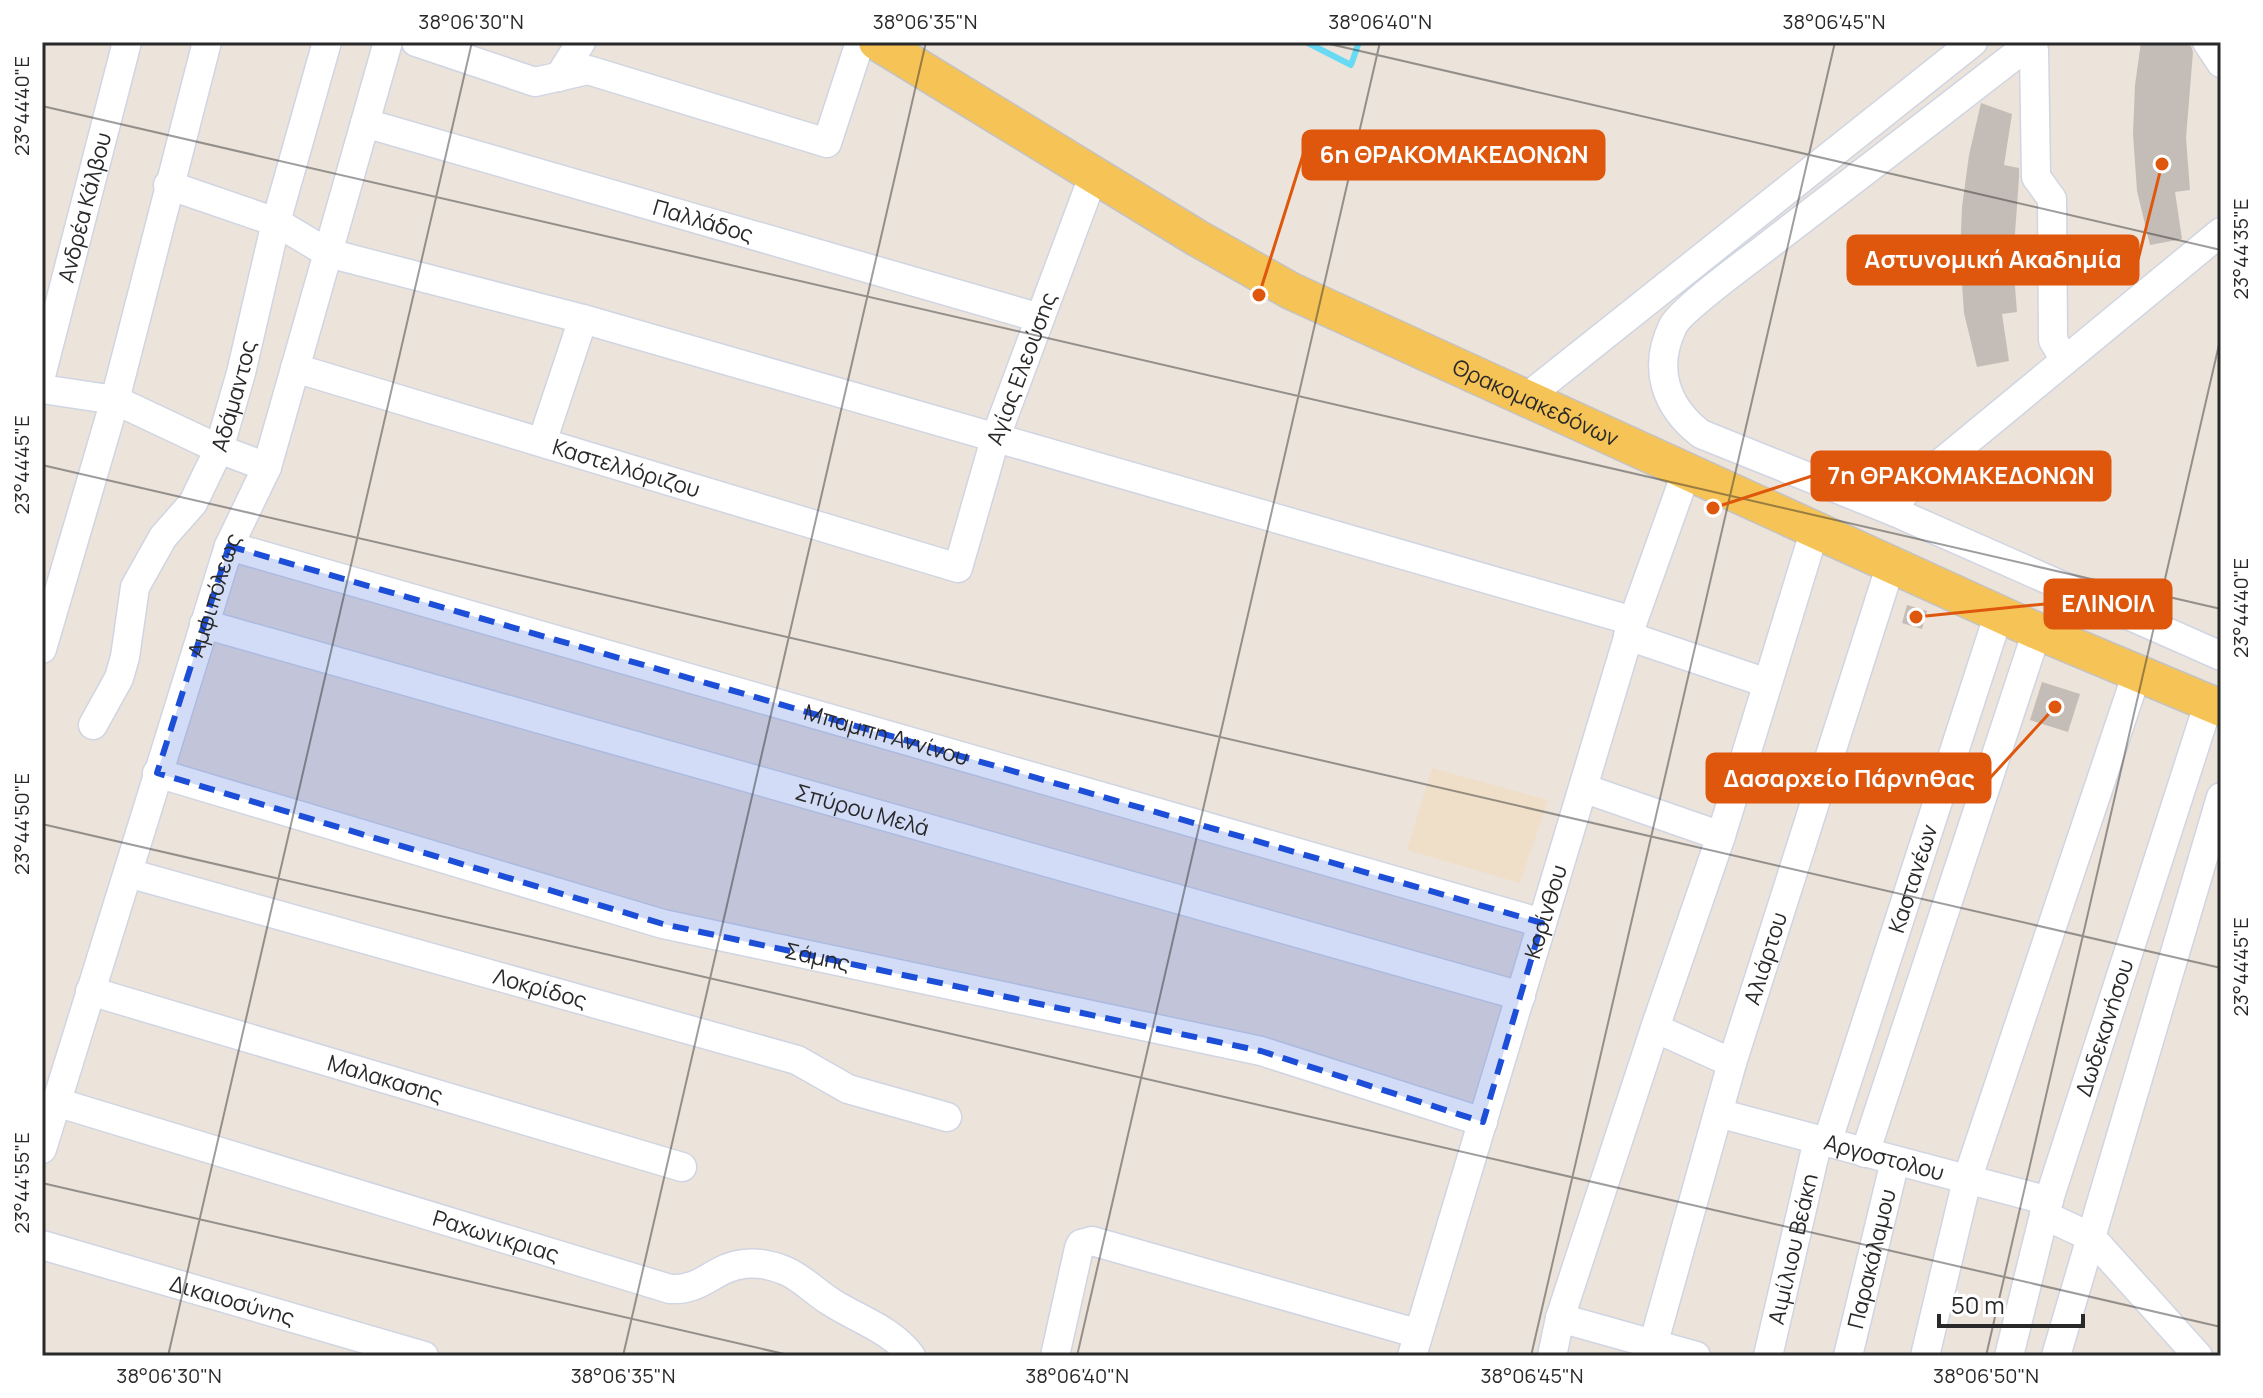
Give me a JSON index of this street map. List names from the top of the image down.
{
  "streets": {
    "main road": ["Θρακομακεδόνων"],
    "street": [
      "Ανδρέα Κάλβου",
      "Παλλάδος",
      "Αγίας Ελεούσης",
      "Αδάμαντος",
      "Καστελλόριζου",
      "Αμφιπόλεως",
      "Μπαμπη Αννίνου",
      "Σπύρου Μελά",
      "Καστανέων",
      "Κορίνθου",
      "Σάμης",
      "Αλιάρτου",
      "Λοκρίδος",
      "Δωδεκανήσου",
      "Μαλακασης",
      "Αργοστολου",
      "Ραχωνικριας",
      "Αιμίλιου Βεάκη",
      "Παρακάλαμου",
      "Δικαιοσύνης"
    ]
  },
  "crossings": [
    ["Παλλάδος", "Αγίας Ελεούσης"],
    ["Παλλάδος", "Αμφιπόλεως"],
    ["Αγίας Ελεούσης", "Θρακομακεδόνων"],
    ["Αγίας Ελεούσης", "Καστελλόριζου"],
    ["Θρακομακεδόνων", "Καστανέων"],
    ["Θρακομακεδόνων", "Κορίνθου"],
    ["Θρακομακεδόνων", "Αλιάρτου"],
    ["Θρακομακεδόνων", "Δωδεκανήσου"],
    ["Καστελλόριζου", "Αμφιπόλεως"],
    ["Αμφιπόλεως", "Μπαμπη Αννίνου"],
    ["Αμφιπόλεως", "Σπύρου Μελά"],
    ["Αμφιπόλεως", "Σάμης"],
    ["Αμφιπόλεως", "Λοκρίδος"],
    ["Αμφιπόλεως", "Μαλακασης"],
    ["Αμφιπόλεως", "Ραχωνικριας"],
    ["Μπαμπη Αννίνου", "Κορίνθου"],
    ["Σπύρου Μελά", "Κορίνθου"],
    ["Καστανέων", "Αργοστολου"],
    ["Καστανέων", "Αιμίλιου Βεάκη"],
    ["Κορίνθου", "Σάμης"],
    ["Αλιάρτου", "Αργοστολου"],
    ["Δωδεκανήσου", "Αργοστολου"],
    ["Αργοστολου", "Αιμίλιου Βεάκη"],
    ["Αργοστολου", "Παρακάλαμου"]
  ],
  "places": [
    "Αστυνομική Ακαδημία",
    "6η ΘΡΑΚΟΜΑΚΕΔΟΝΩΝ",
    "7η ΘΡΑΚΟΜΑΚΕΔΟΝΩΝ",
    "ΕΛΙΝΟΙΛ",
    "Δασαρχείο Πάρνηθας"
  ],
  "scale_bar": "50 m",
  "coordinates": [
    "38°06'30\"N",
    "38°06'35\"N",
    "38°06'40\"N",
    "38°06'45\"N",
    "23°44'40\"E",
    "23°44'35\"E",
    "23°44'45\"E",
    "23°44'50\"E",
    "23°44'55\"E",
    "38°06'50\"N"
  ]
}
